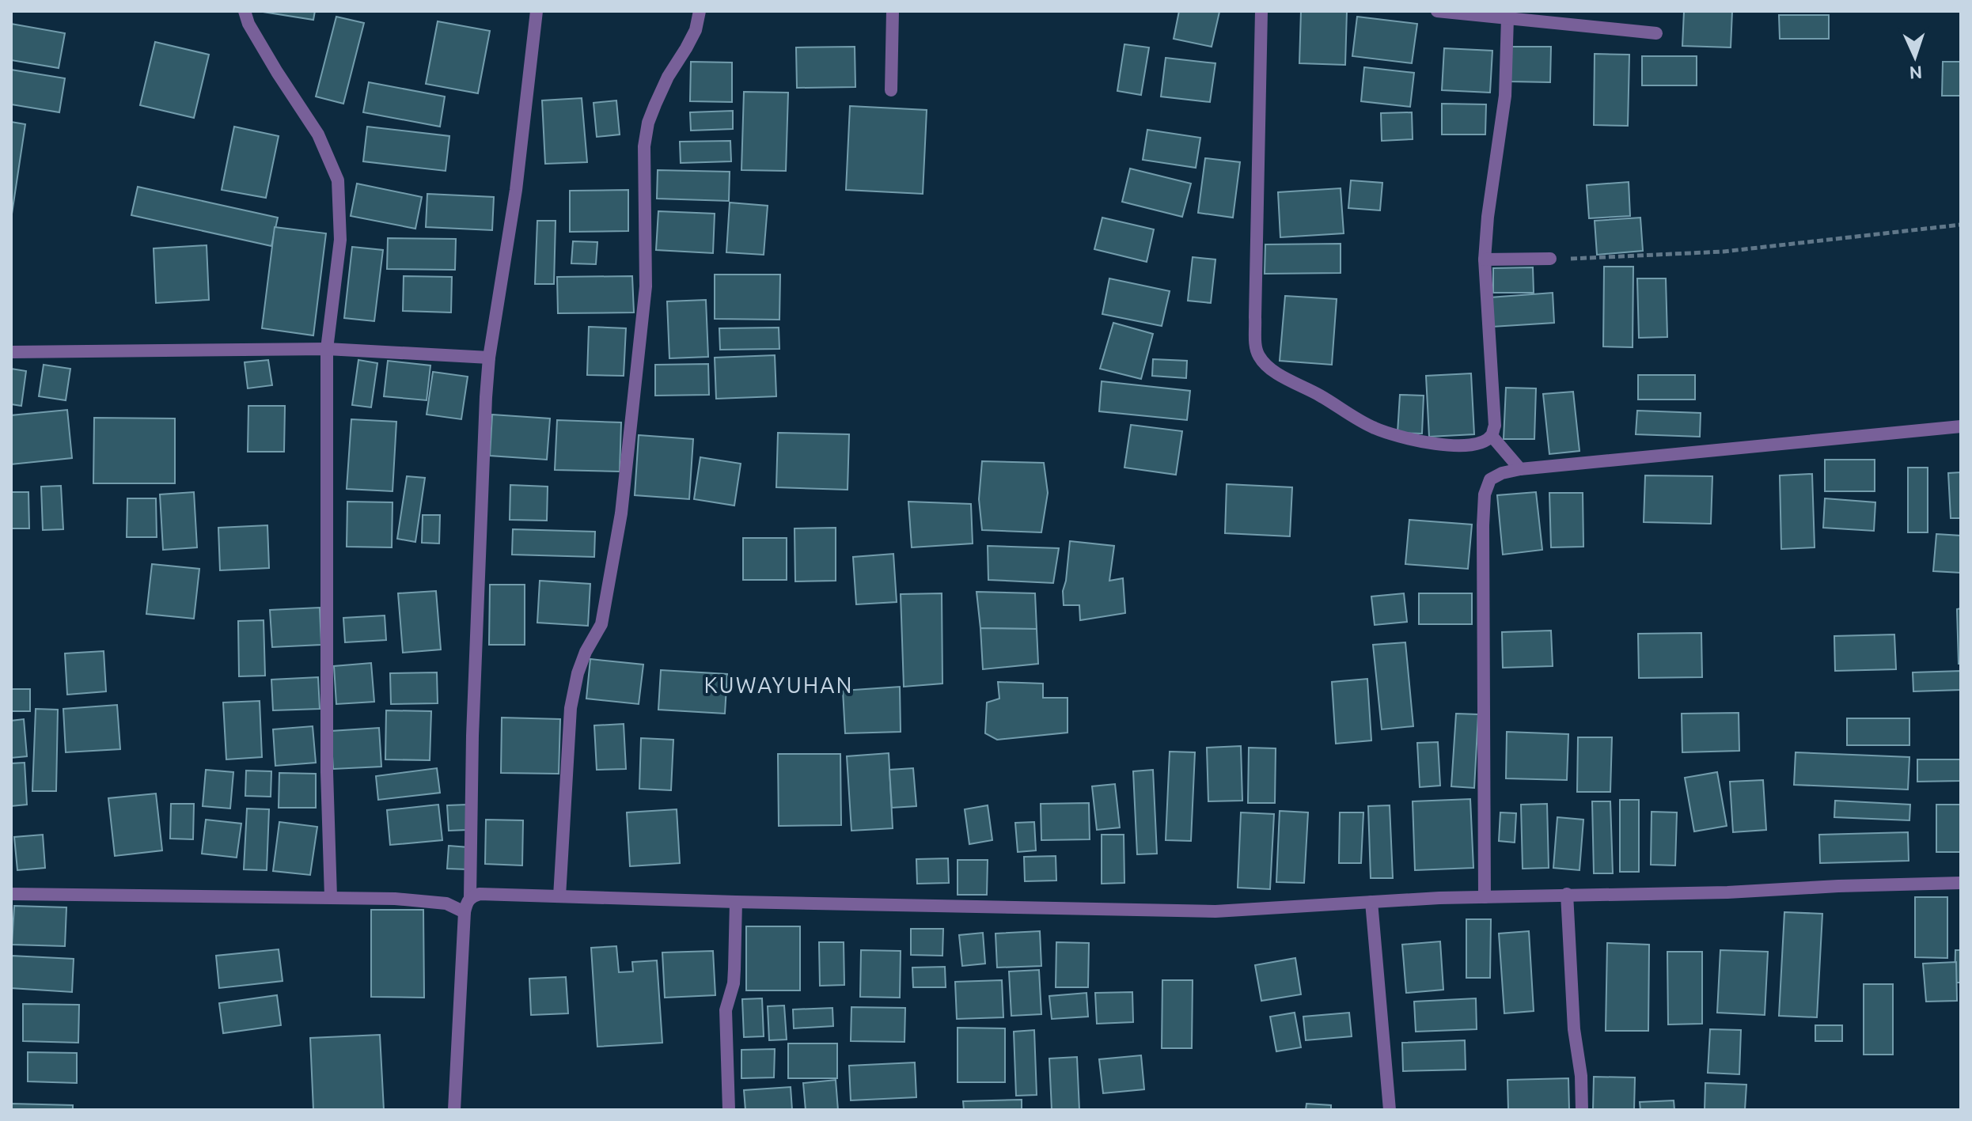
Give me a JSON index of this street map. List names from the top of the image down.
{
  "districts": ["KUWAYUHAN"],
  "north": "bottom"
}
